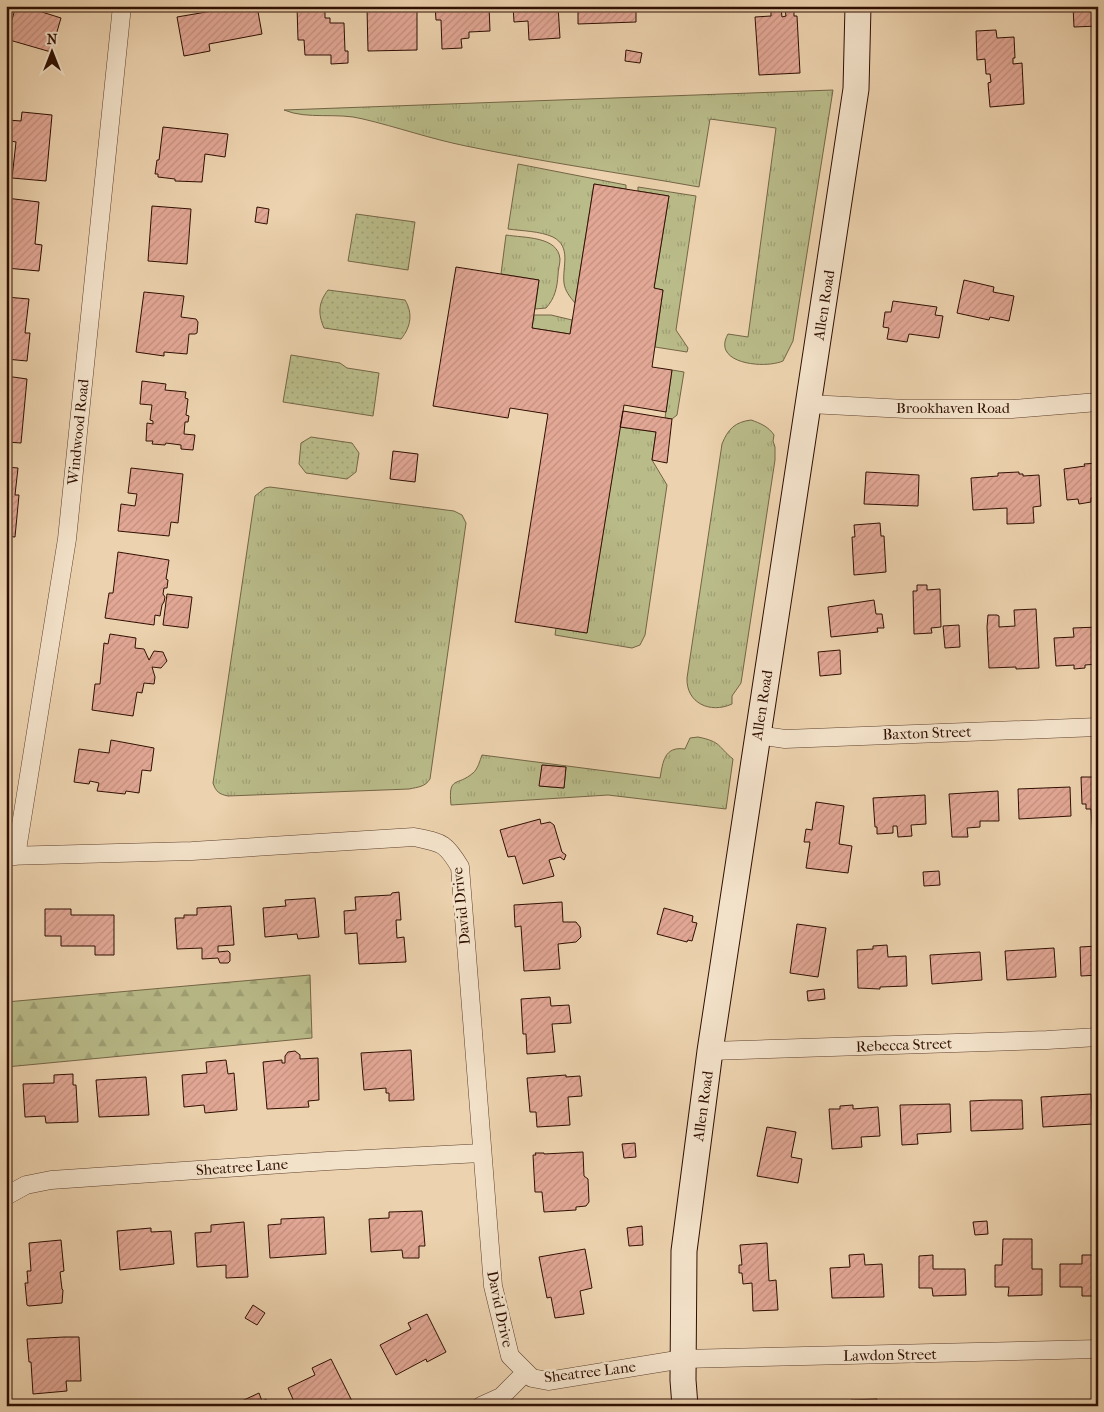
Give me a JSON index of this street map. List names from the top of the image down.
{
  "streets": {
    "street": [
      "Allen Road",
      "Brookhaven Road",
      "Windwood Road",
      "Baxton Street",
      "David Drive",
      "Rebecca Street",
      "Sheatree Lane",
      "Lawdon Street"
    ]
  },
  "crossings": [
    ["Allen Road", "Brookhaven Road"],
    ["Allen Road", "Baxton Street"],
    ["Allen Road", "Rebecca Street"],
    ["Allen Road", "Sheatree Lane"],
    ["Allen Road", "Lawdon Street"],
    ["Windwood Road", "David Drive"],
    ["David Drive", "Sheatree Lane"],
    ["Sheatree Lane", "Lawdon Street"]
  ],
  "north": "top"
}
